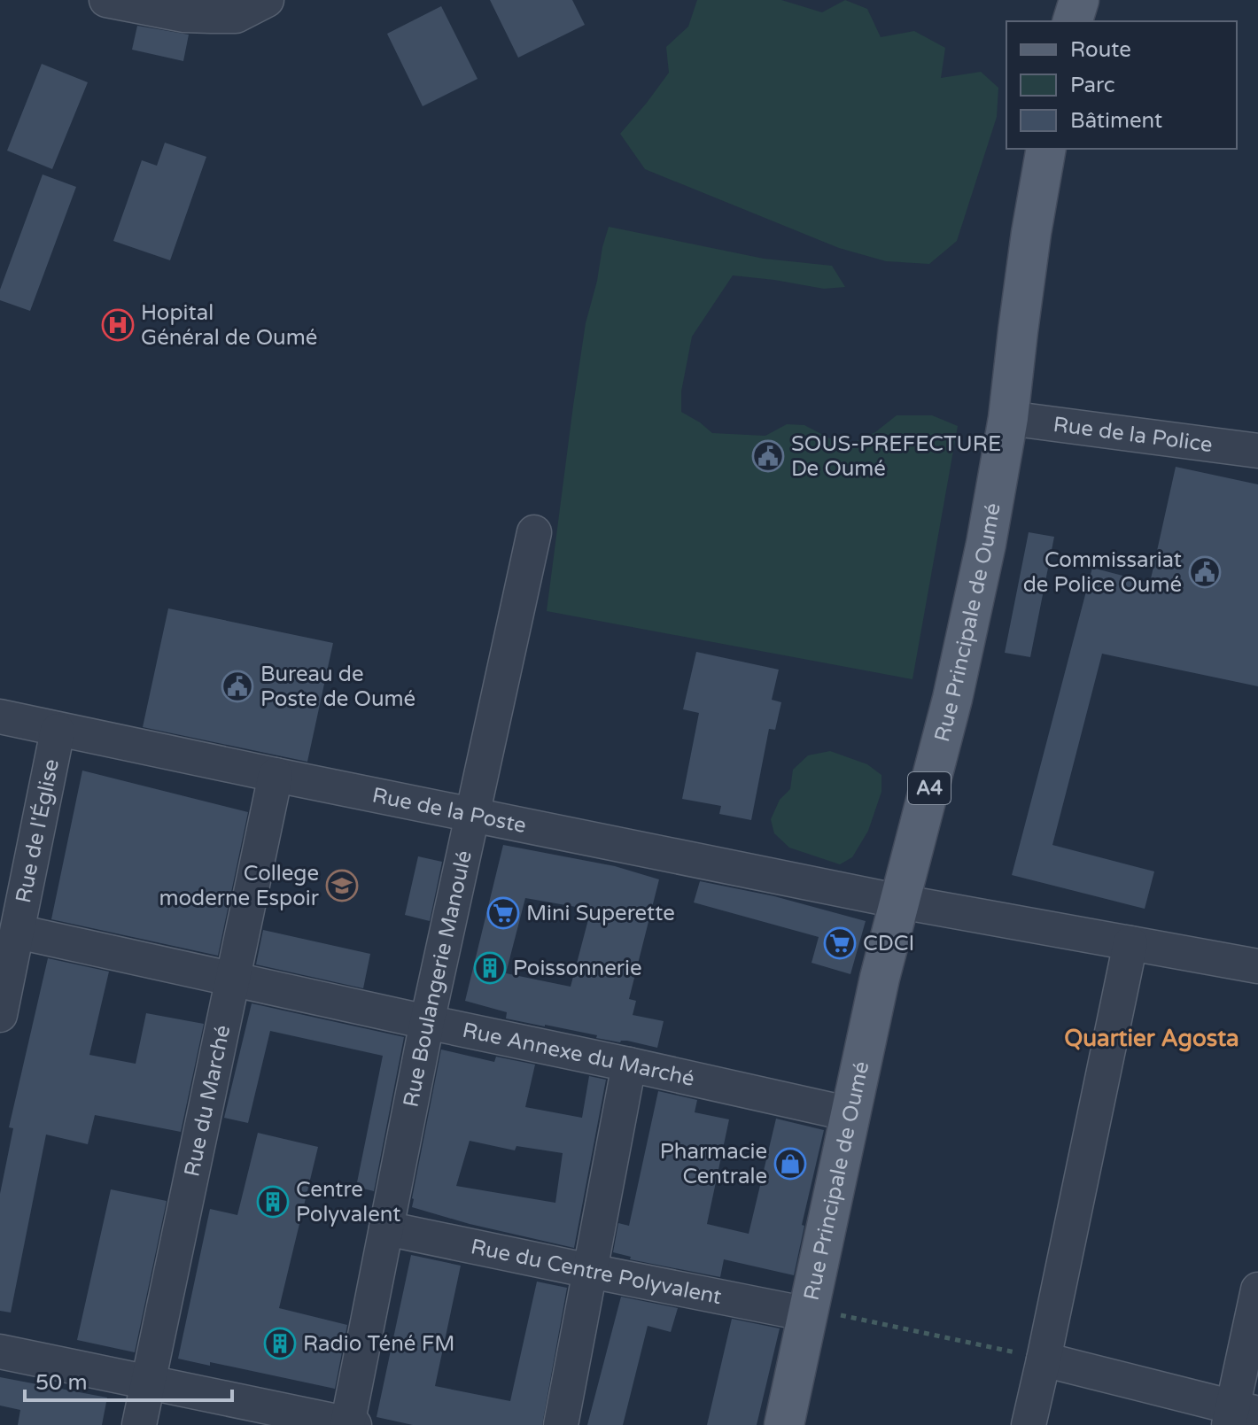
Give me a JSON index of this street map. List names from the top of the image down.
{
  "streets": {
    "main road": ["Rue Principale de Oumé", "A4"],
    "street": [
      "Rue de la Police",
      "Rue de la Poste",
      "Rue de l'Église",
      "Rue Boulangerie Manoulé",
      "Rue Annexe du Marché",
      "Rue du Marché",
      "Rue du Centre Polyvalent"
    ]
  },
  "crossings": [
    ["Rue de la Police", "Rue Principale de Oumé"],
    ["Rue Principale de Oumé", "Rue de la Poste"],
    ["Rue Principale de Oumé", "Rue Annexe du Marché"],
    ["Rue Principale de Oumé", "Rue du Centre Polyvalent"],
    ["Rue de la Poste", "Rue de l'Église"],
    ["Rue de la Poste", "Rue Boulangerie Manoulé"],
    ["Rue de la Poste", "Rue du Marché"],
    ["Rue de l'Église", "Rue Annexe du Marché"],
    ["Rue Boulangerie Manoulé", "Rue Annexe du Marché"],
    ["Rue Boulangerie Manoulé", "Rue du Centre Polyvalent"],
    ["Rue Annexe du Marché", "Rue du Marché"]
  ],
  "districts": ["Quartier Agosta"],
  "places": {
    "hospital": ["Hopital Général de Oumé"],
    "public building": ["SOUS-PREFECTURE De Oumé", "Commissariat de Police Oumé", "Bureau de Poste de Oumé"],
    "school or university": ["College moderne Espoir"],
    "supermarket": ["Mini Superette", "CDCI"],
    "building": ["Poissonnerie", "Centre Polyvalent", "Radio Téné FM"],
    "shop": ["Pharmacie Centrale"]
  },
  "legend": ["Route", "Parc", "Bâtiment"],
  "scale_bar": "50 m"
}
